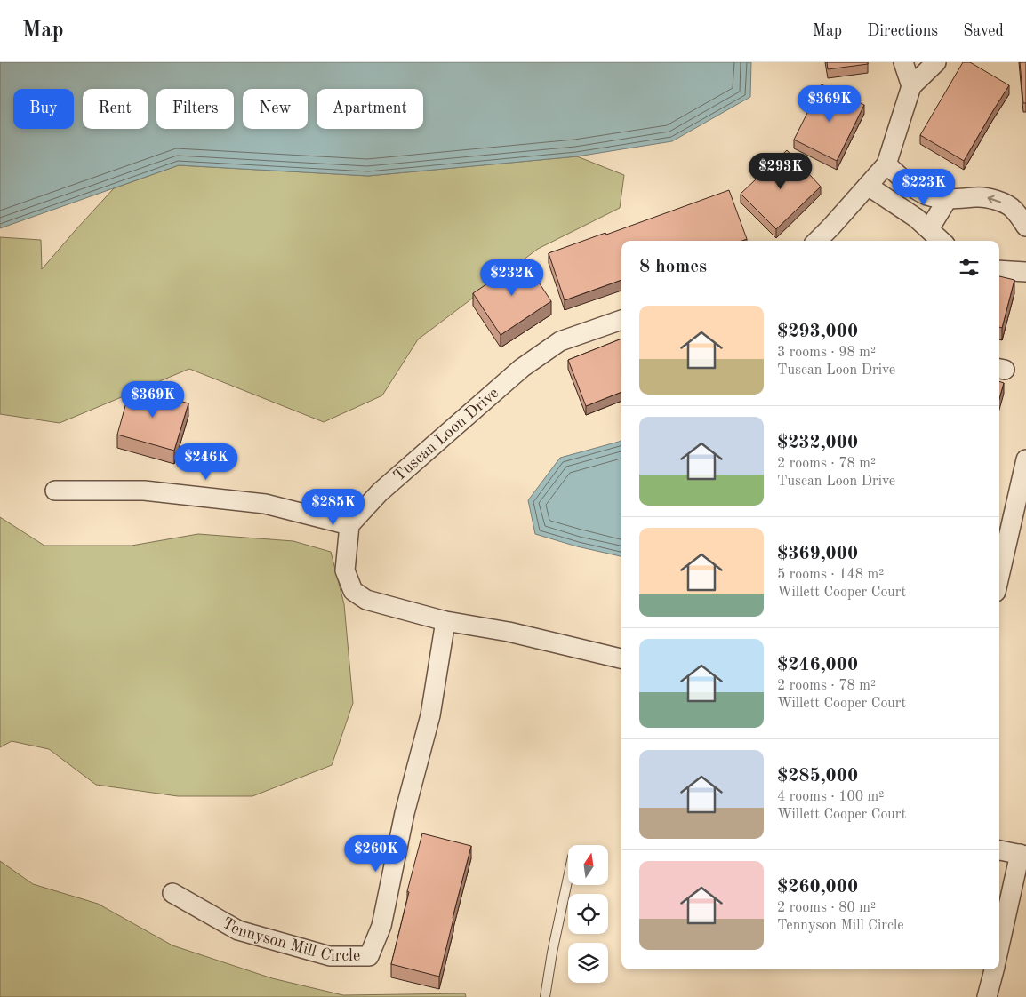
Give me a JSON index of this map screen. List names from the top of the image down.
{
  "streets": {
    "street": ["Tuscan Loon Drive", "Tennyson Mill Circle"]
  },
  "north": "top",
  "page": {
    "header": "Map",
    "nav": ["Map", "Directions", "Saved"],
    "price": [
      "$369K",
      "$293K",
      "$223K",
      "$232K",
      "$369K",
      "$246K",
      "$285K",
      "$260K"
    ],
    "chip": [
      "Buy",
      "Rent",
      "Filters",
      "New",
      "Apartment"
    ],
    "heading": "8 homes",
    "list": [
      {
        "name": "$293,000",
        "note": "3 rooms · 98 m² · Tuscan Loon Drive"
      },
      {
        "name": "$232,000",
        "note": "2 rooms · 78 m² · Tuscan Loon Drive"
      },
      {
        "name": "$369,000",
        "note": "5 rooms · 148 m² · Willett Cooper Court"
      },
      {
        "name": "$246,000",
        "note": "2 rooms · 78 m² · Willett Cooper Court"
      },
      {
        "name": "$285,000",
        "note": "4 rooms · 100 m² · Willett Cooper Court"
      },
      {
        "name": "$260,000",
        "note": "2 rooms · 80 m² · Tennyson Mill Circle"
      }
    ]
  }
}
